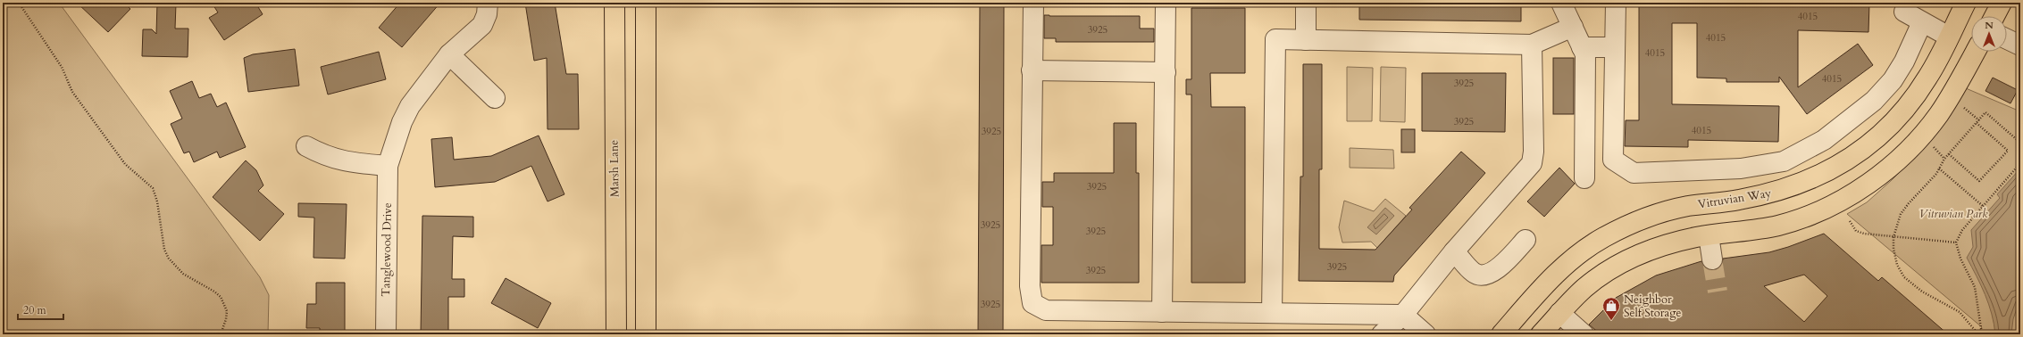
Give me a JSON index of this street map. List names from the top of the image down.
{
  "streets": {
    "main road": ["Marsh Lane", "Vitruvian Way"],
    "street": ["Tanglewood Drive"]
  },
  "parks": ["Vitruvian Park"],
  "places": {
    "shop": ["Neighbor Self Storage"]
  },
  "house_numbers": [
    "4015",
    "3925",
    "4015",
    "4015",
    "4015",
    "3925",
    "3925",
    "4015",
    "3925",
    "3925",
    "3925",
    "3925",
    "3925",
    "3925",
    "3925"
  ],
  "scale_bar": "20 m",
  "north": "top"
}
